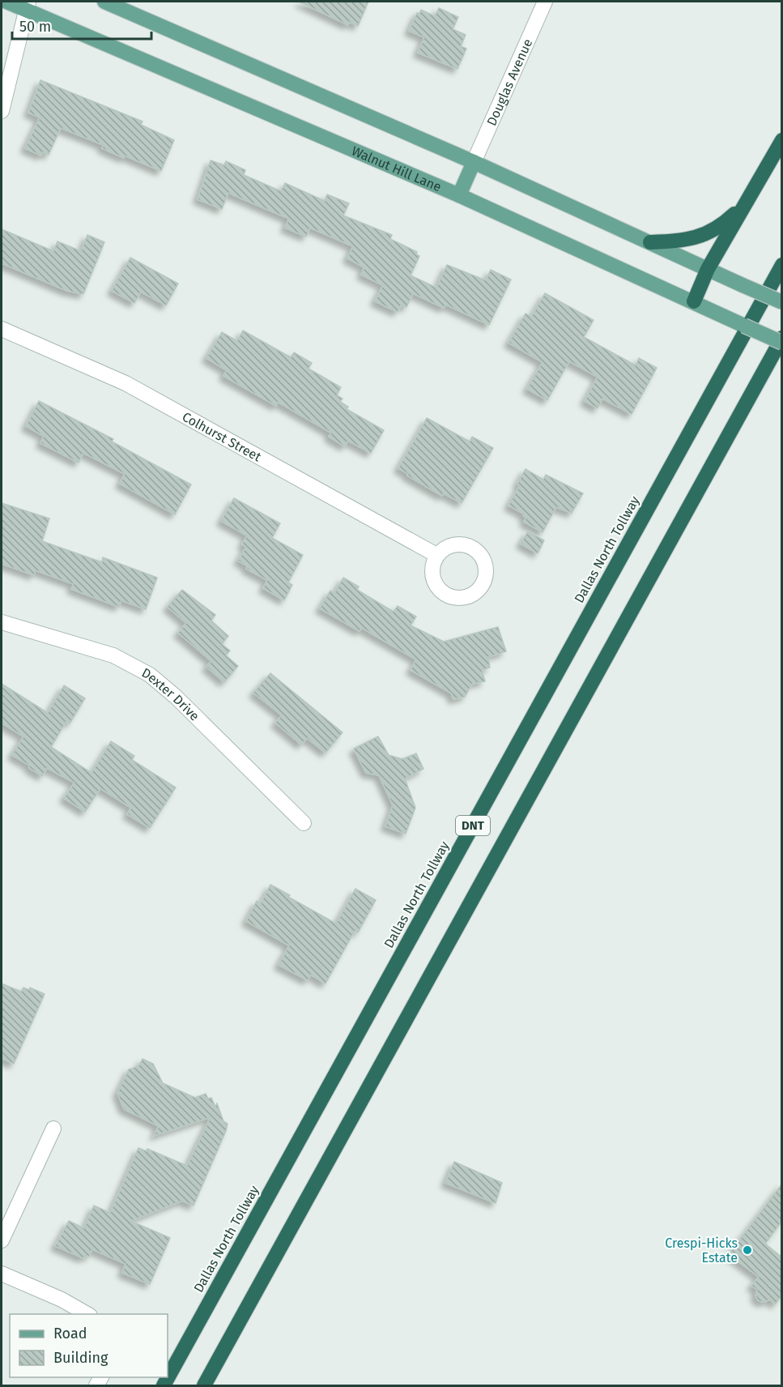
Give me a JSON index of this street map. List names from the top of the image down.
{
  "streets": {
    "highway": ["Dallas North Tollway", "DNT"],
    "main road": ["Walnut Hill Lane"],
    "street": ["Douglas Avenue", "Colhurst Street", "Dexter Drive"]
  },
  "places": ["Crespi-Hicks Estate"],
  "legend": ["Road", "Building"],
  "scale_bar": "50 m"
}
